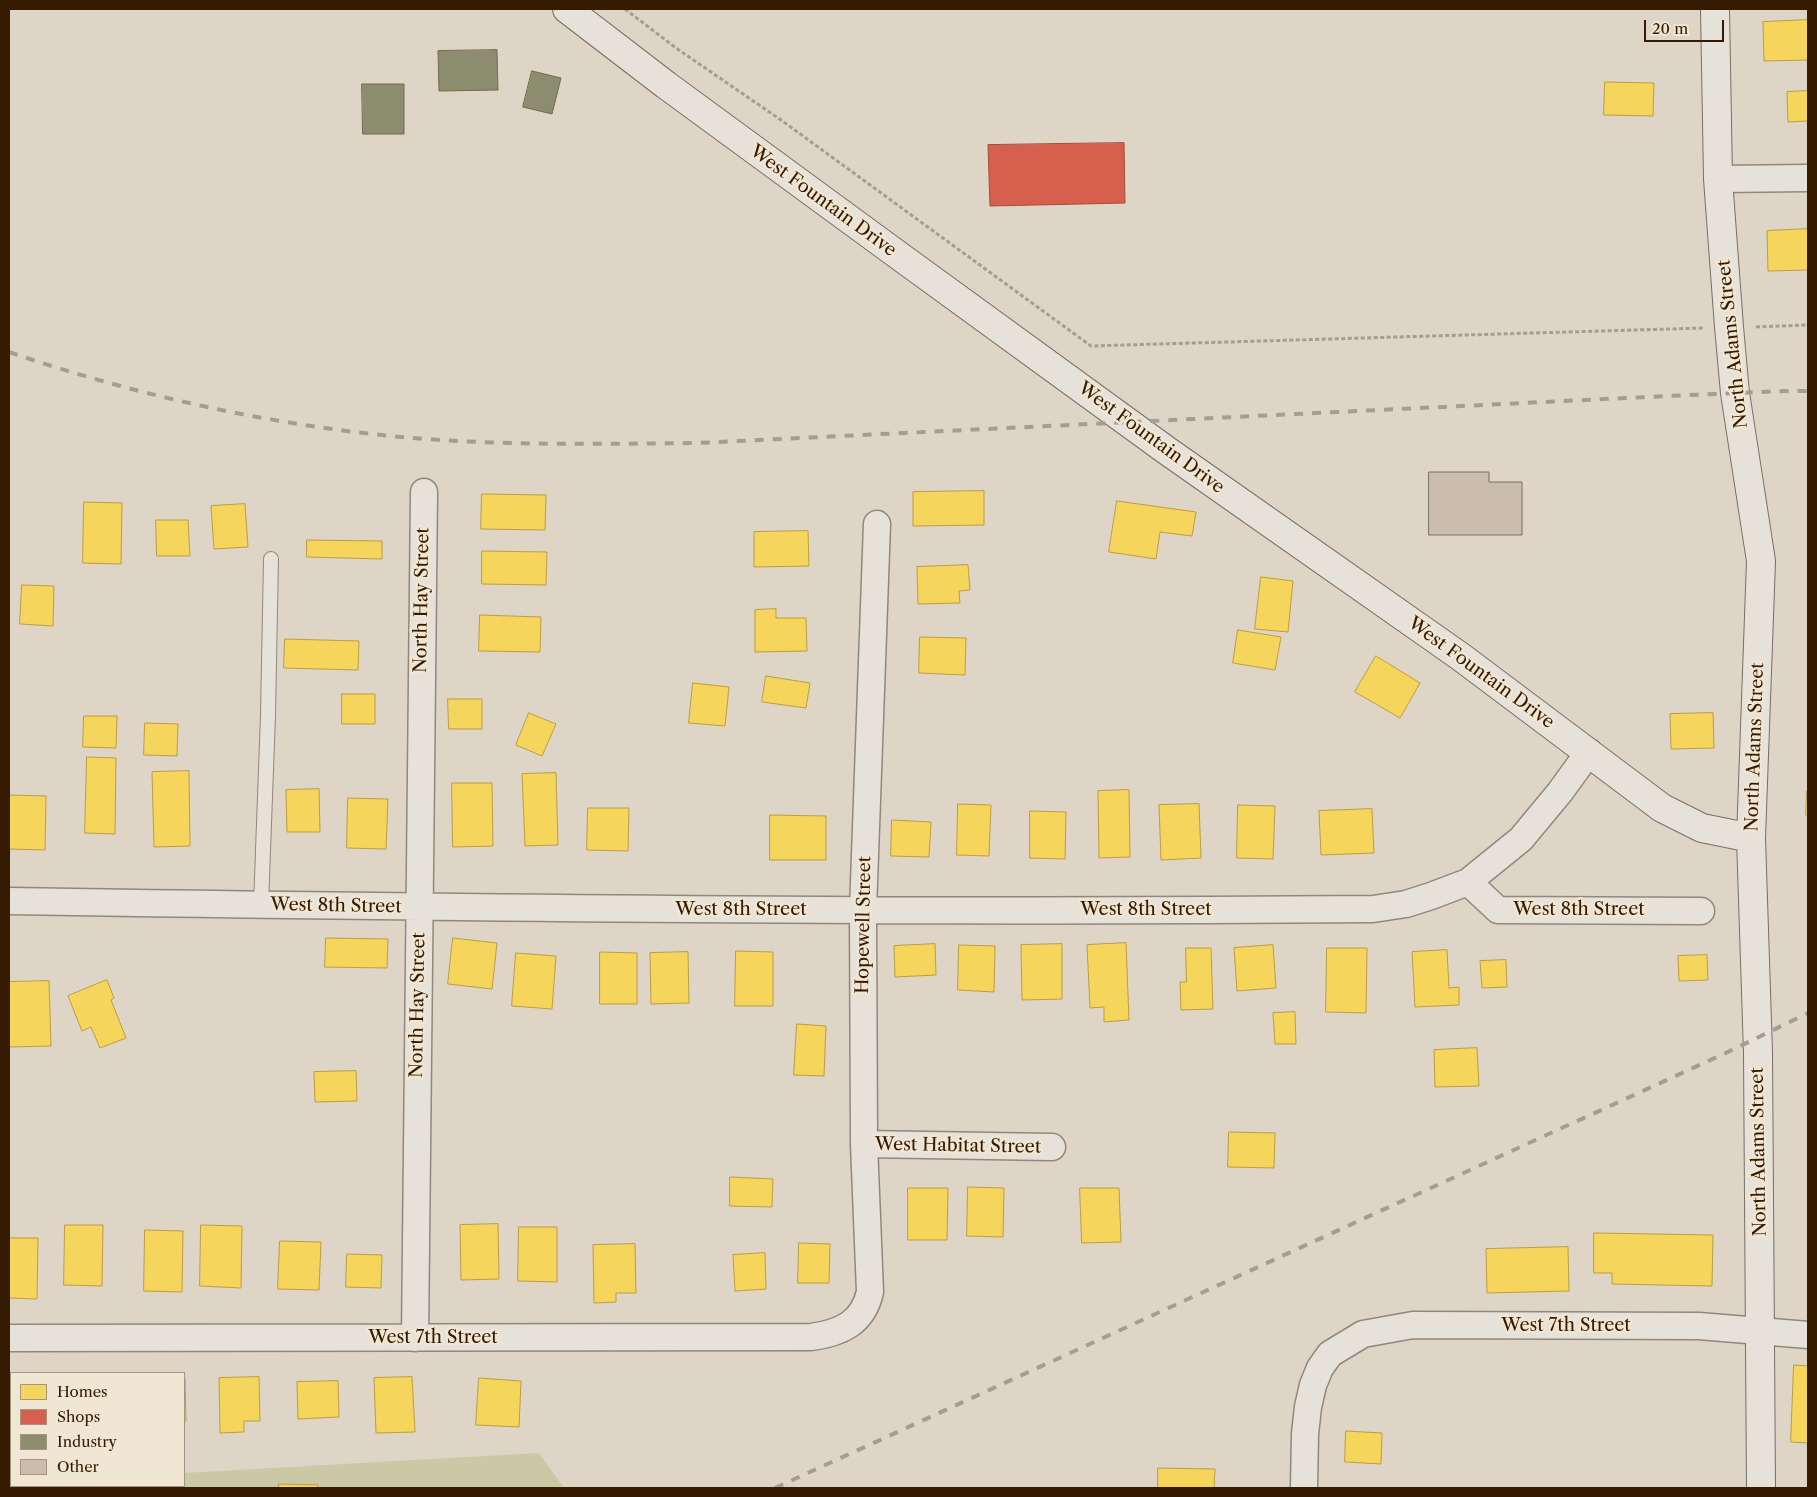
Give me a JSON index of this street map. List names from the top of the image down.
{
  "streets": {
    "street": [
      "West Fountain Drive",
      "North Adams Street",
      "North Hay Street",
      "West 8th Street",
      "Hopewell Street",
      "West Habitat Street",
      "West 7th Street"
    ]
  },
  "crossings": [
    ["West Fountain Drive", "North Adams Street"],
    ["West Fountain Drive", "West 8th Street"],
    ["North Adams Street", "West 7th Street"],
    ["North Hay Street", "West 8th Street"],
    ["North Hay Street", "West 7th Street"],
    ["West 8th Street", "Hopewell Street"],
    ["Hopewell Street", "West Habitat Street"],
    ["Hopewell Street", "West 7th Street"]
  ],
  "legend": [
    "Homes",
    "Shops",
    "Industry",
    "Other"
  ],
  "scale_bar": "20 m"
}
